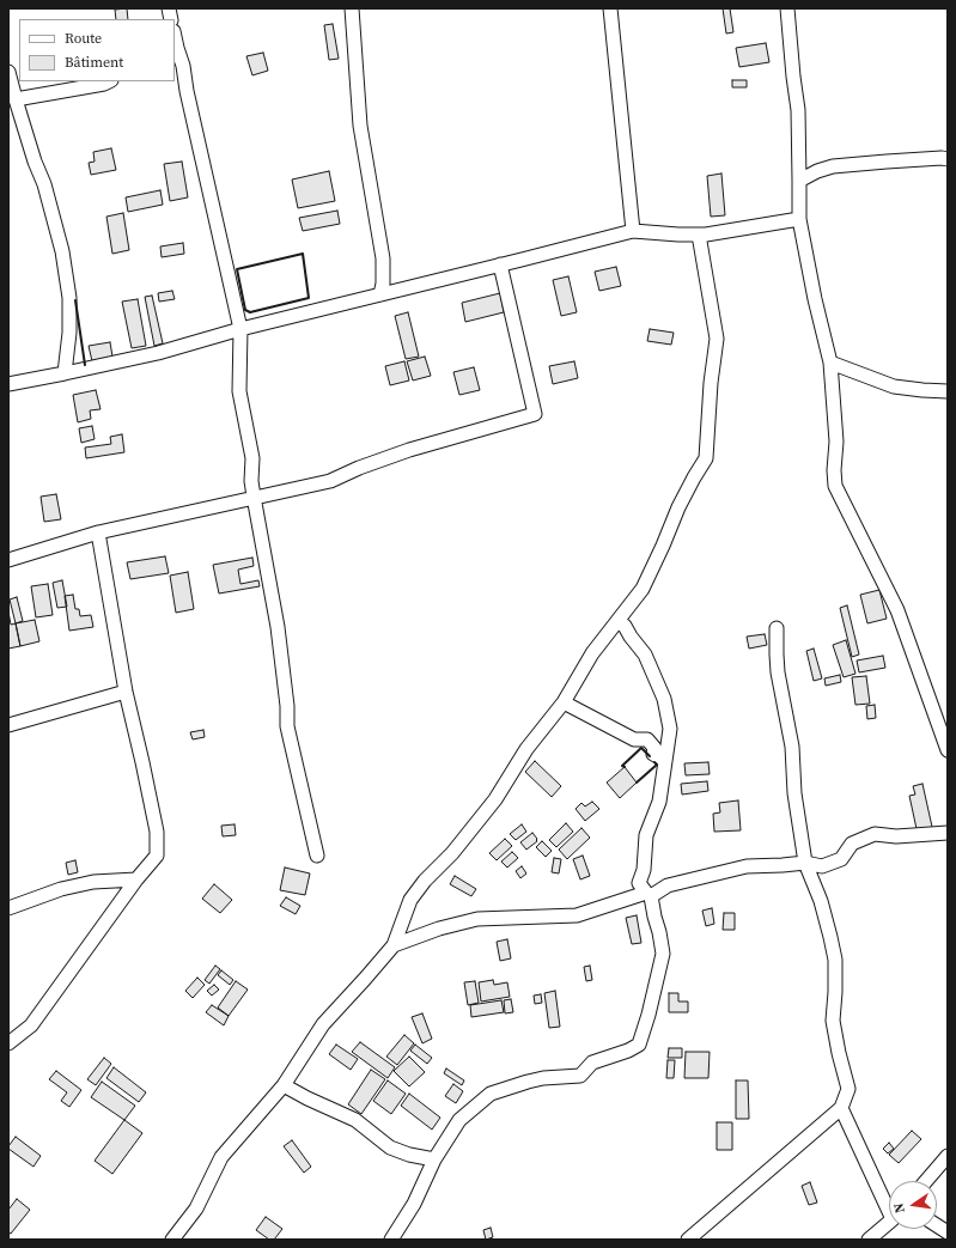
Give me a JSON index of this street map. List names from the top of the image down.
{
  "legend": ["Route", "Bâtiment"],
  "north": "left"
}
